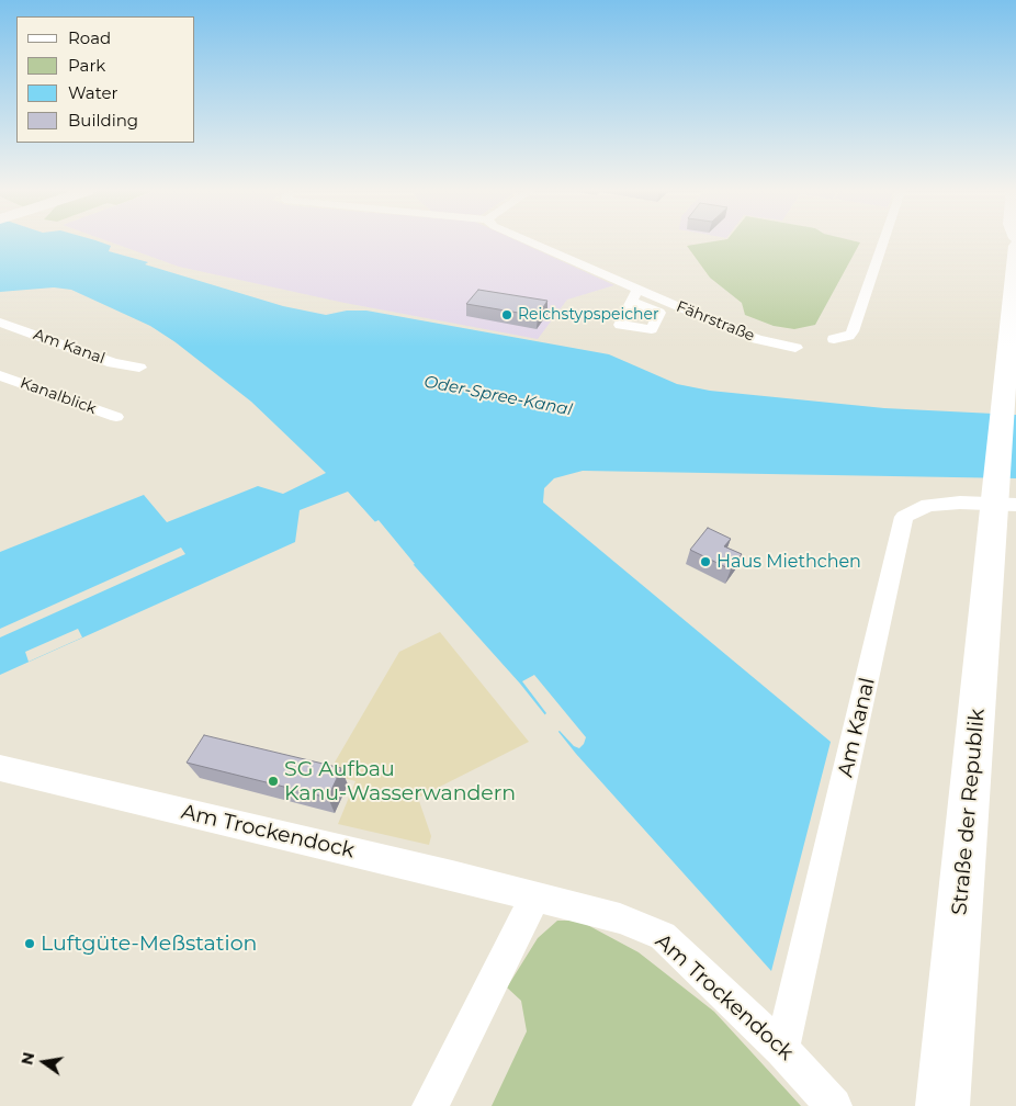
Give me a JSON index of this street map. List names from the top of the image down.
{
  "streets": {
    "main road": ["Straße der Republik"],
    "street": [
      "Fährstraße",
      "Am Kanal",
      "Kanalblick",
      "Am Trockendock"
    ]
  },
  "crossings": [
    ["Am Kanal", "Straße der Republik"],
    ["Am Kanal", "Am Trockendock"]
  ],
  "water": ["Oder-Spree-Kanal"],
  "places": [
    "Reichstypspeicher",
    "Haus Miethchen",
    "SG Aufbau Kanu-Wasserwandern",
    "Luftgüte-Meßstation"
  ],
  "legend": [
    "Road",
    "Park",
    "Water",
    "Building"
  ],
  "north": "left"
}
